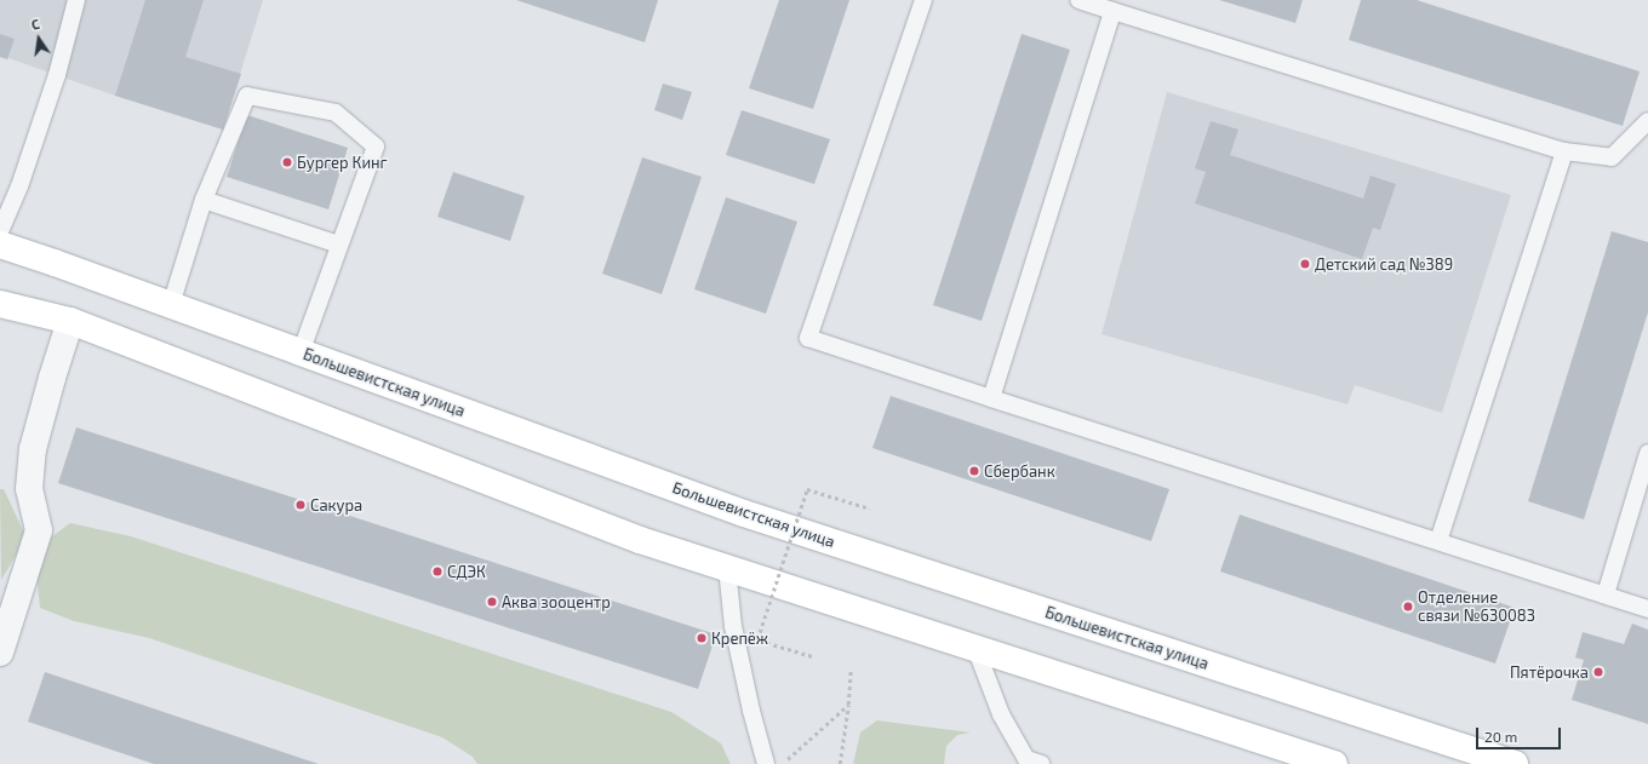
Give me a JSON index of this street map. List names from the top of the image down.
{
  "streets": {
    "highway": ["Большевистская улица"]
  },
  "places": [
    "Бургер Кинг",
    "Детский сад №389",
    "Сбербанк",
    "Сакура",
    "СДЭК",
    "Аква зооцентр",
    "Отделение связи №630083",
    "Крепёж",
    "Пятёрочка"
  ],
  "scale_bar": "20 m",
  "north": "top"
}
